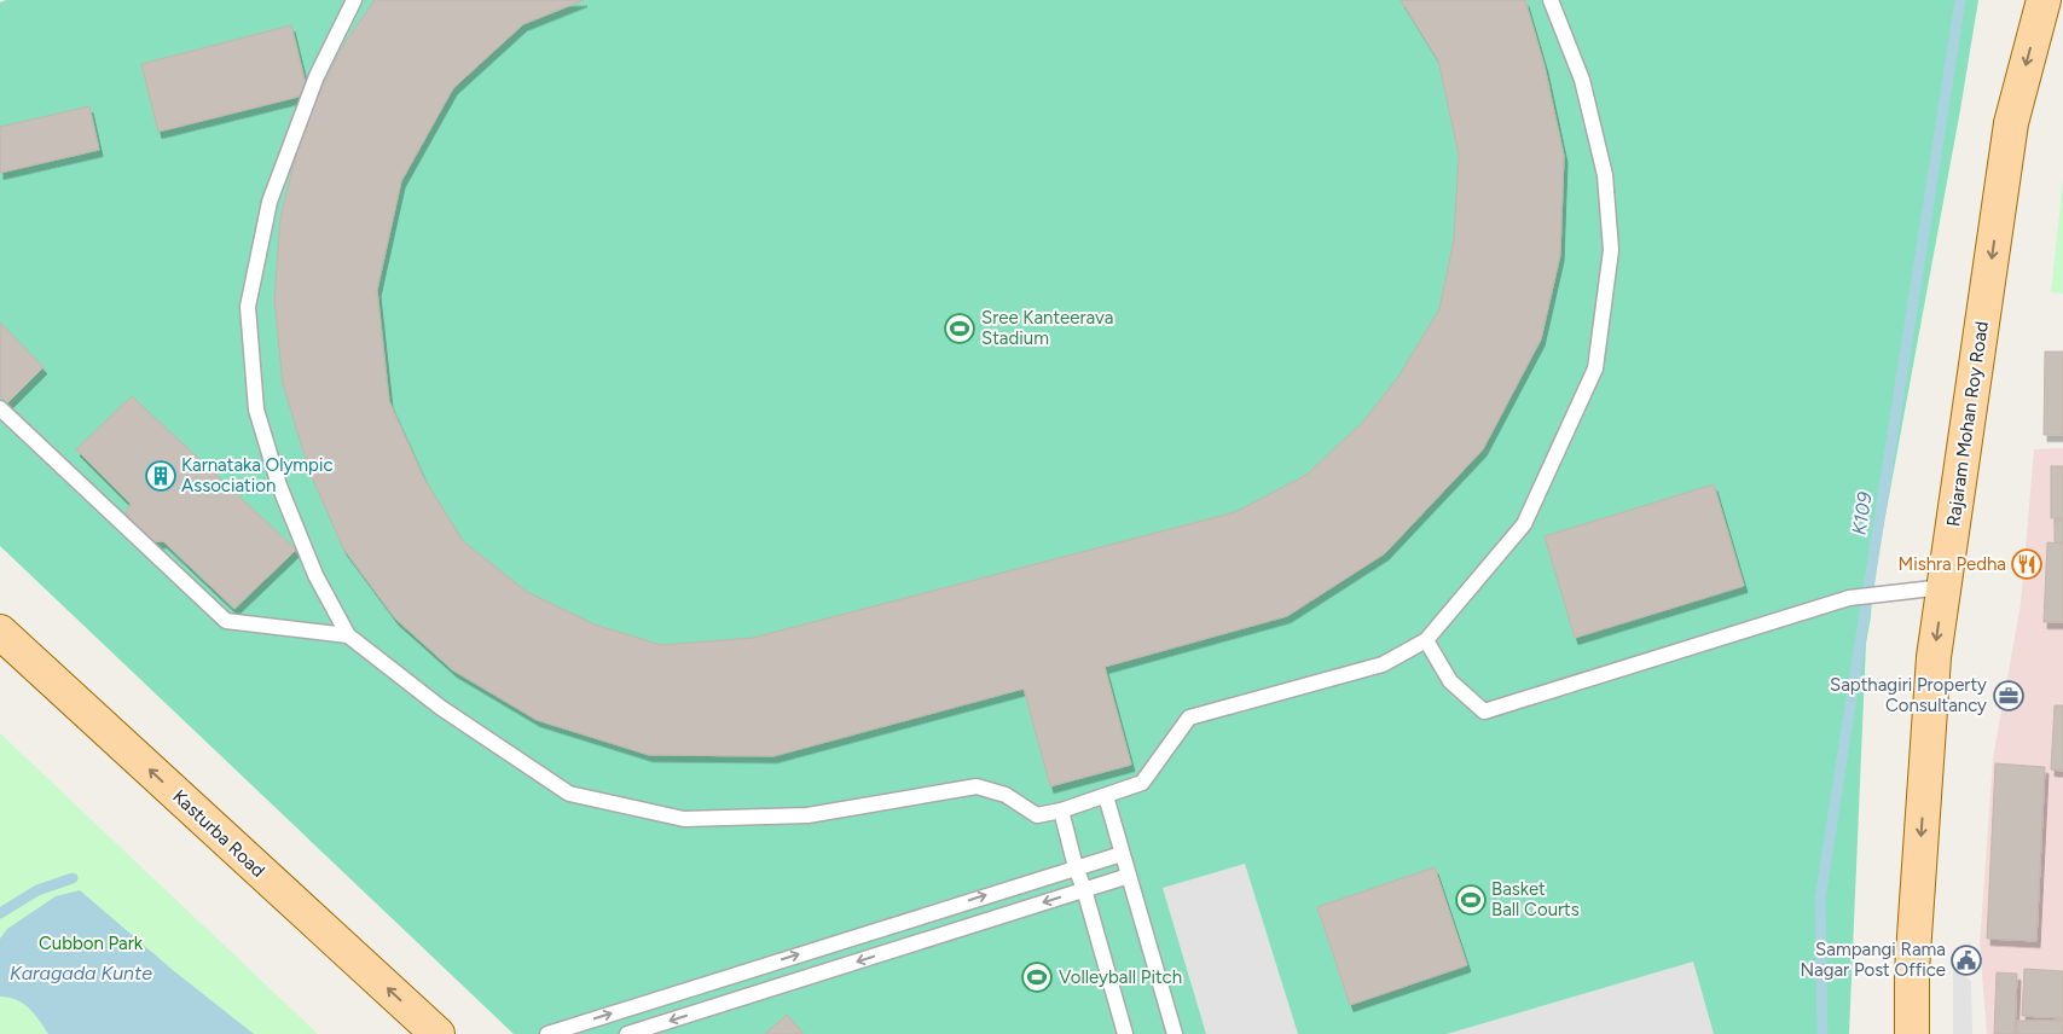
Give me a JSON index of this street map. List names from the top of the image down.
{
  "streets": {
    "main road": ["Rajaram Mohan Roy Road", "Kasturba Road"]
  },
  "one_way": ["Rajaram Mohan Roy Road", "Kasturba Road"],
  "water": ["K109", "Karagada Kunte"],
  "parks": ["Cubbon Park"],
  "places": {
    "sports": ["Sree Kanteerava Stadium", "Basket Ball Courts", "Volleyball Pitch"],
    "building": ["Karnataka Olympic Association"],
    "restaurant": ["Mishra Pedha"],
    "office": ["Sapthagiri Property Consultancy"],
    "public building": ["Sampangi Rama Nagar Post Office"]
  }
}
